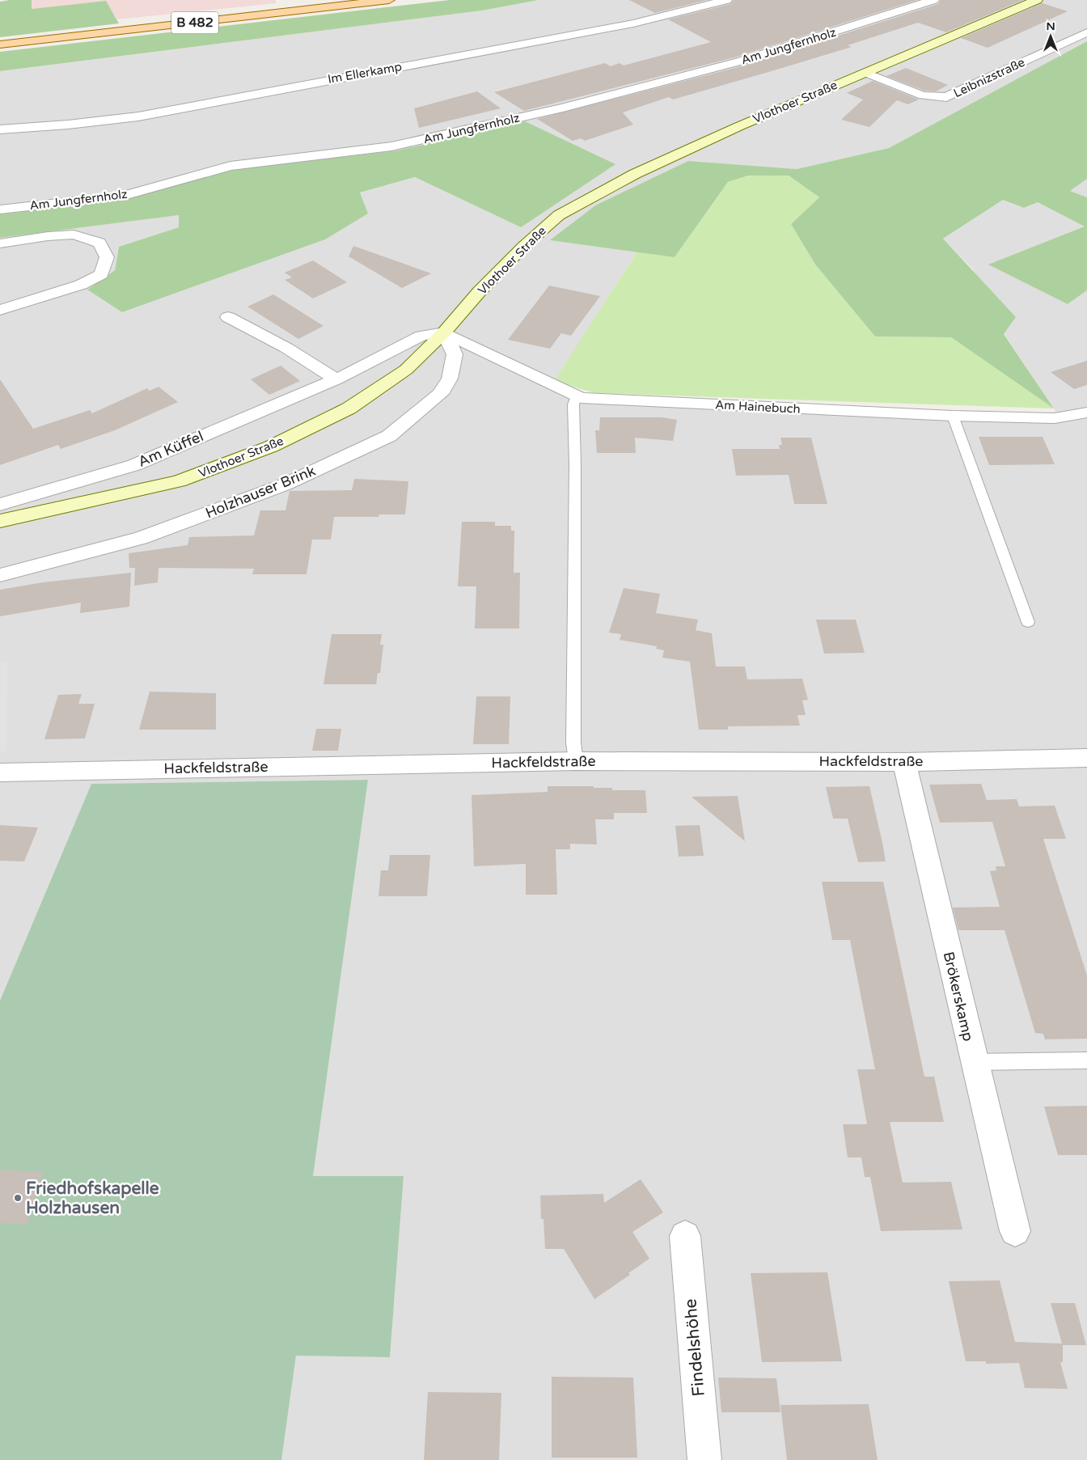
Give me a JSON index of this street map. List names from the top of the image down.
{
  "streets": {
    "main road": ["B 482"],
    "street": [
      "Am Jungfernholz",
      "Im Ellerkamp",
      "Leibnizstraße",
      "Vlothoer Straße",
      "Am Hainebuch",
      "Am Küffel",
      "Holzhauser Brink",
      "Hackfeldstraße",
      "Brökerskamp",
      "Findelshöhe"
    ]
  },
  "crossings": [
    ["Leibnizstraße", "Vlothoer Straße"],
    ["Vlothoer Straße", "Am Hainebuch"],
    ["Vlothoer Straße", "Am Küffel"],
    ["Vlothoer Straße", "Holzhauser Brink"],
    ["Am Hainebuch", "Am Küffel"],
    ["Am Hainebuch", "Holzhauser Brink"],
    ["Am Küffel", "Holzhauser Brink"],
    ["Hackfeldstraße", "Brökerskamp"]
  ],
  "places": ["Friedhofskapelle Holzhausen"],
  "north": "top"
}
